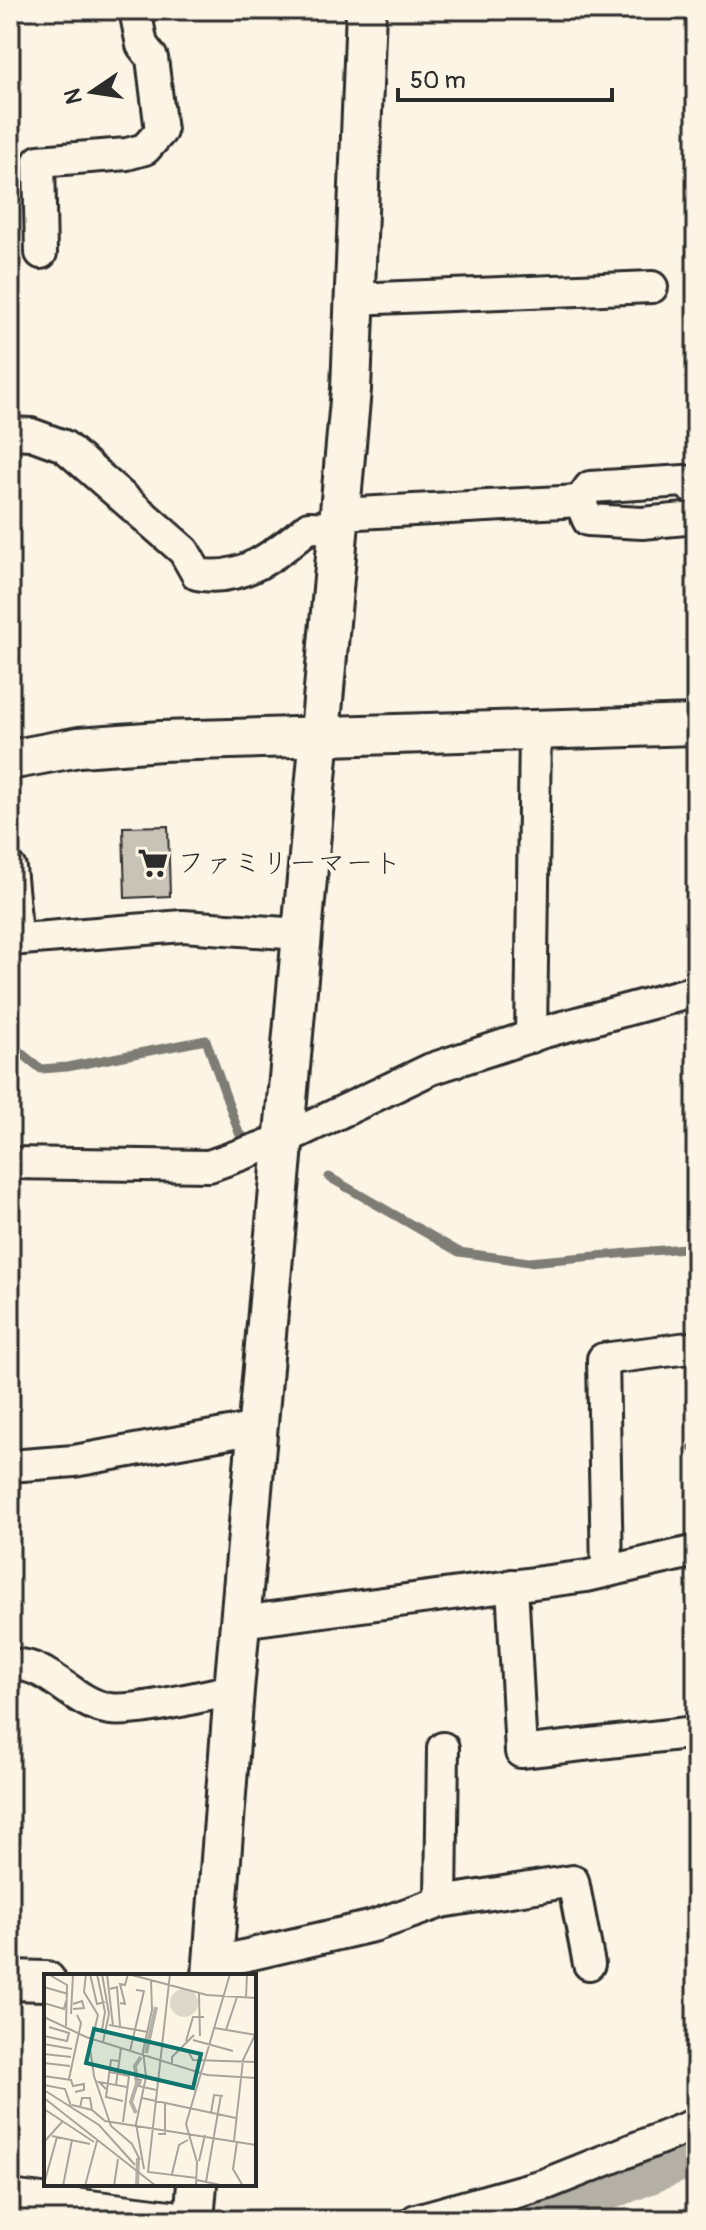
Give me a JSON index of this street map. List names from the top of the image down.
{
  "places": {
    "supermarket": ["ファミリーマート"]
  },
  "scale_bar": "50 m",
  "north": "left"
}
